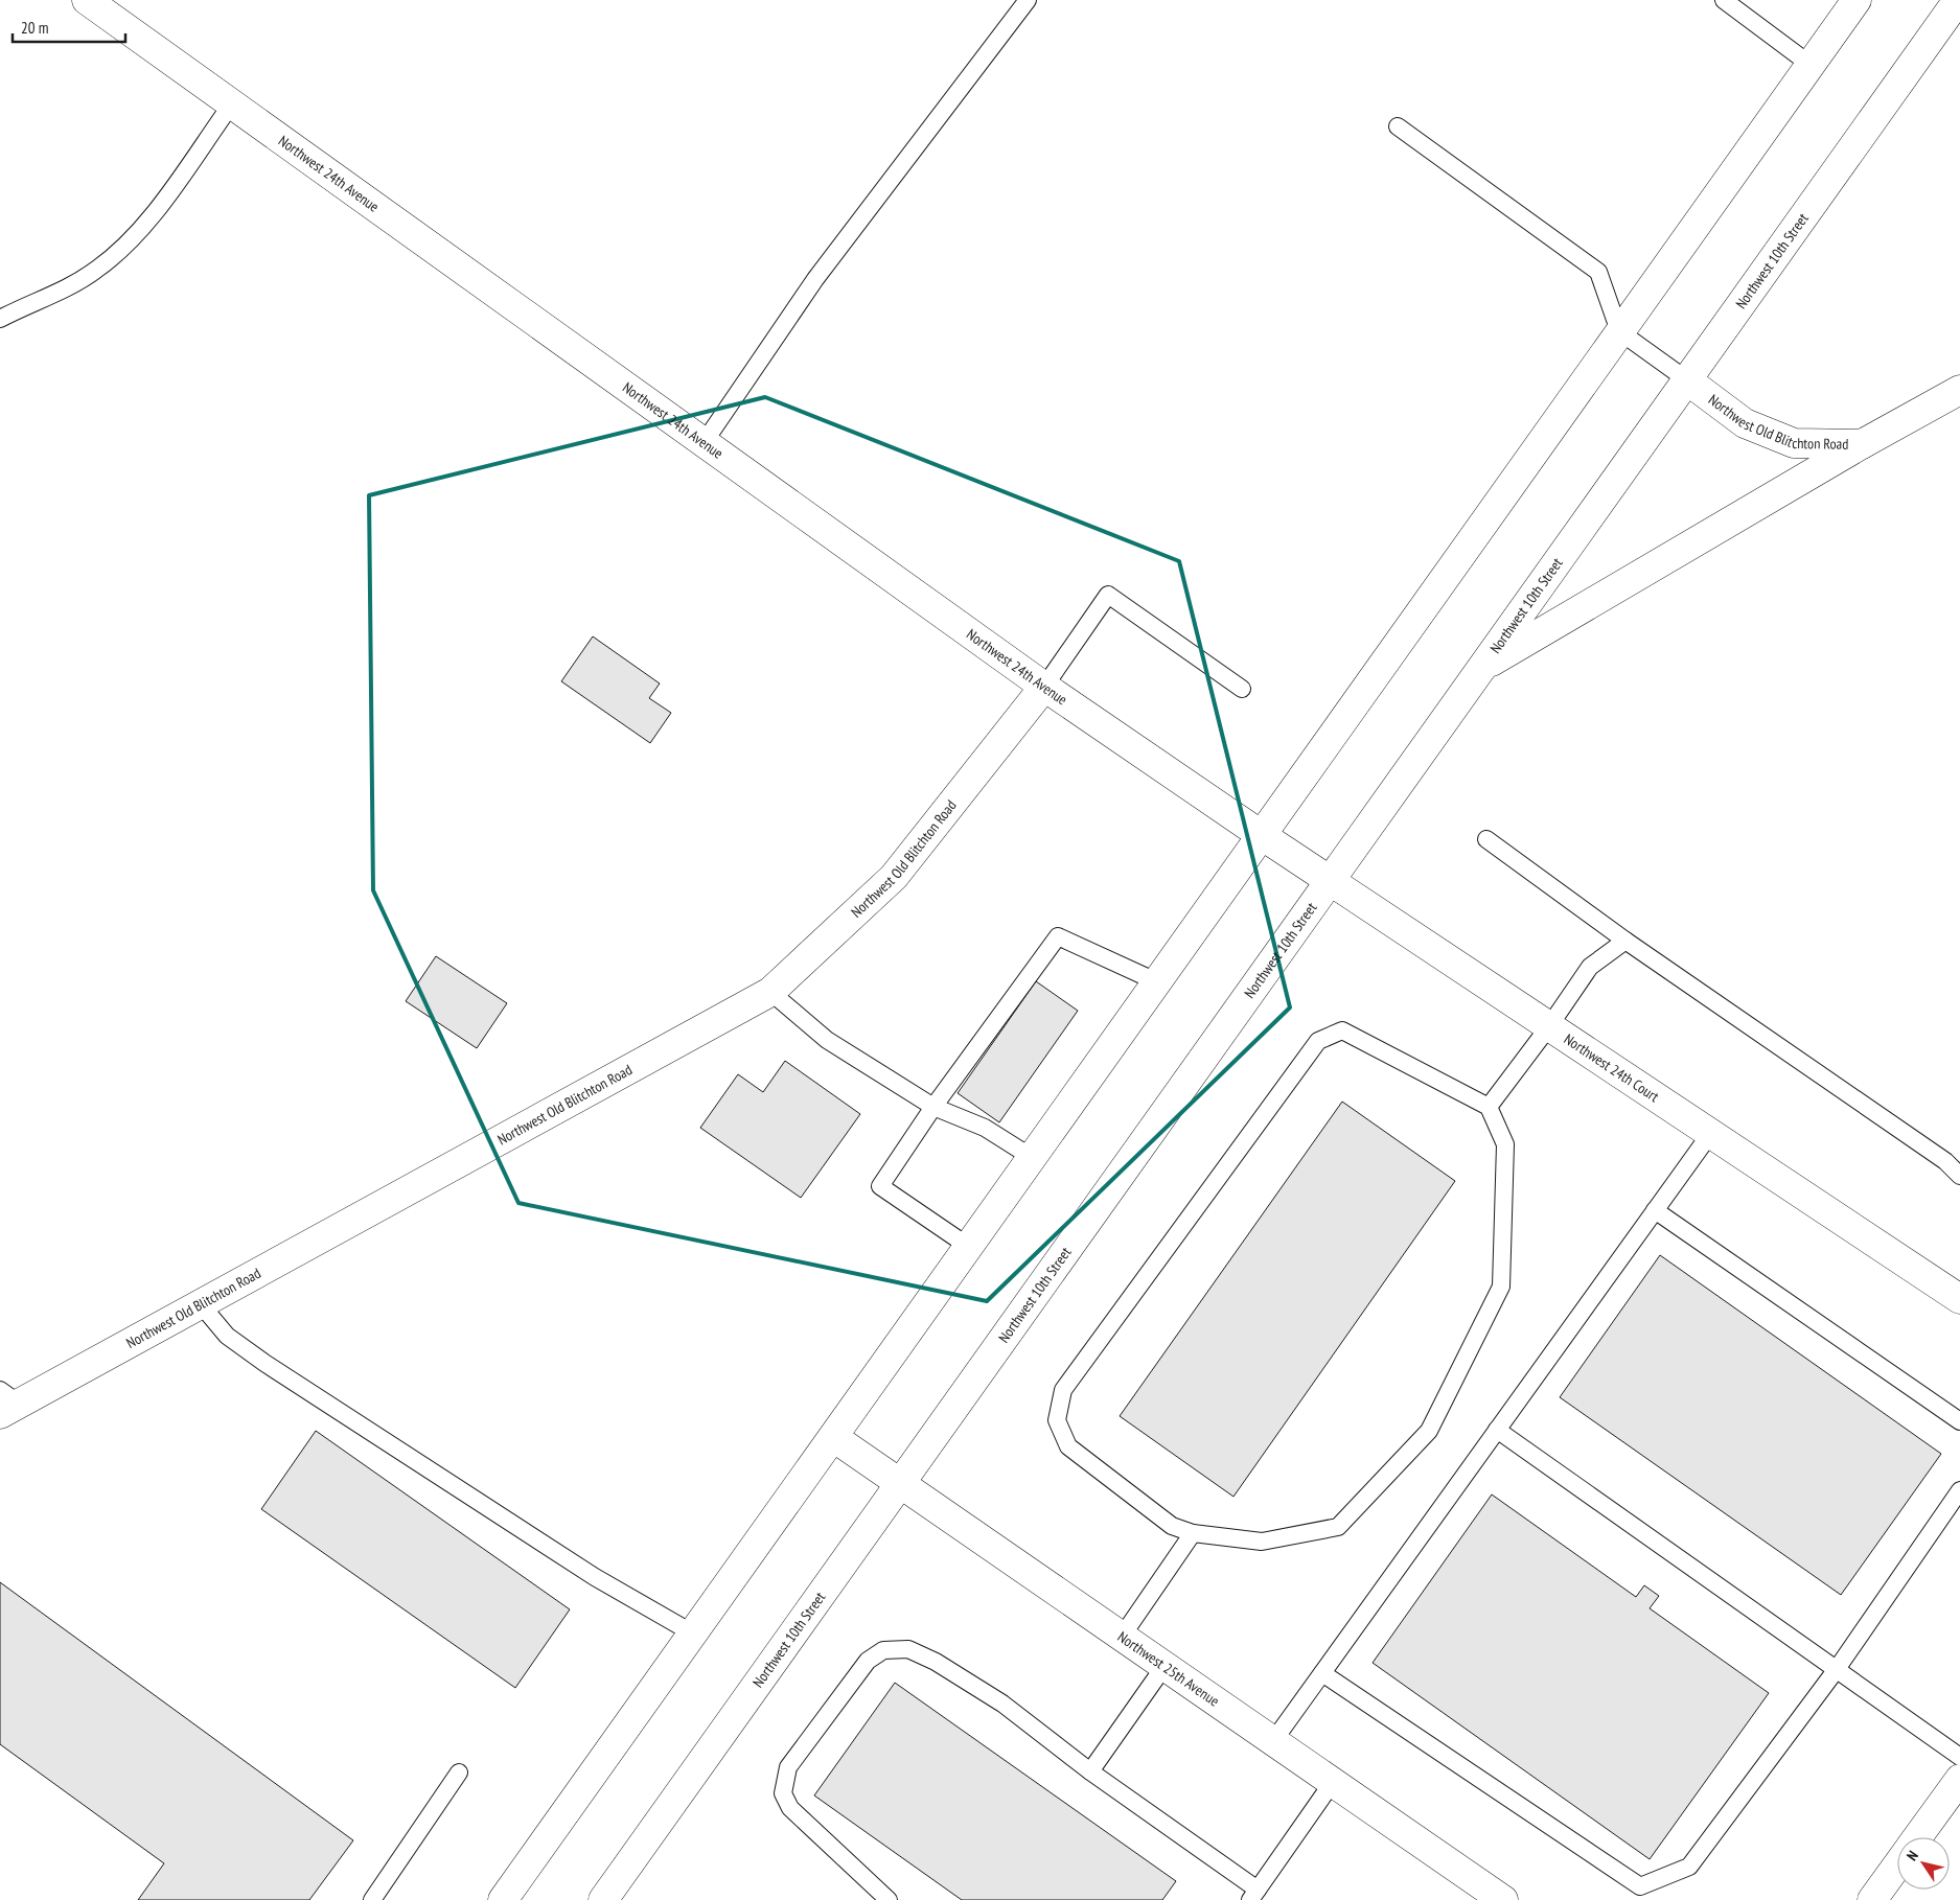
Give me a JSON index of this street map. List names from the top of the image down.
{
  "streets": {
    "main road": [
      "Northwest 24th Avenue",
      "Northwest 10th Street",
      "Northwest Old Blitchton Road",
      "Northwest 24th Court",
      "Northwest 25th Avenue"
    ]
  },
  "crossings": [
    ["Northwest 24th Avenue", "Northwest Old Blitchton Road"],
    ["Northwest 24th Avenue", "Northwest 24th Court"],
    ["Northwest 10th Street", "Northwest Old Blitchton Road"],
    ["Northwest 10th Street", "Northwest 24th Court"],
    ["Northwest 10th Street", "Northwest 25th Avenue"]
  ],
  "scale_bar": "20 m",
  "north": "top left"
}
